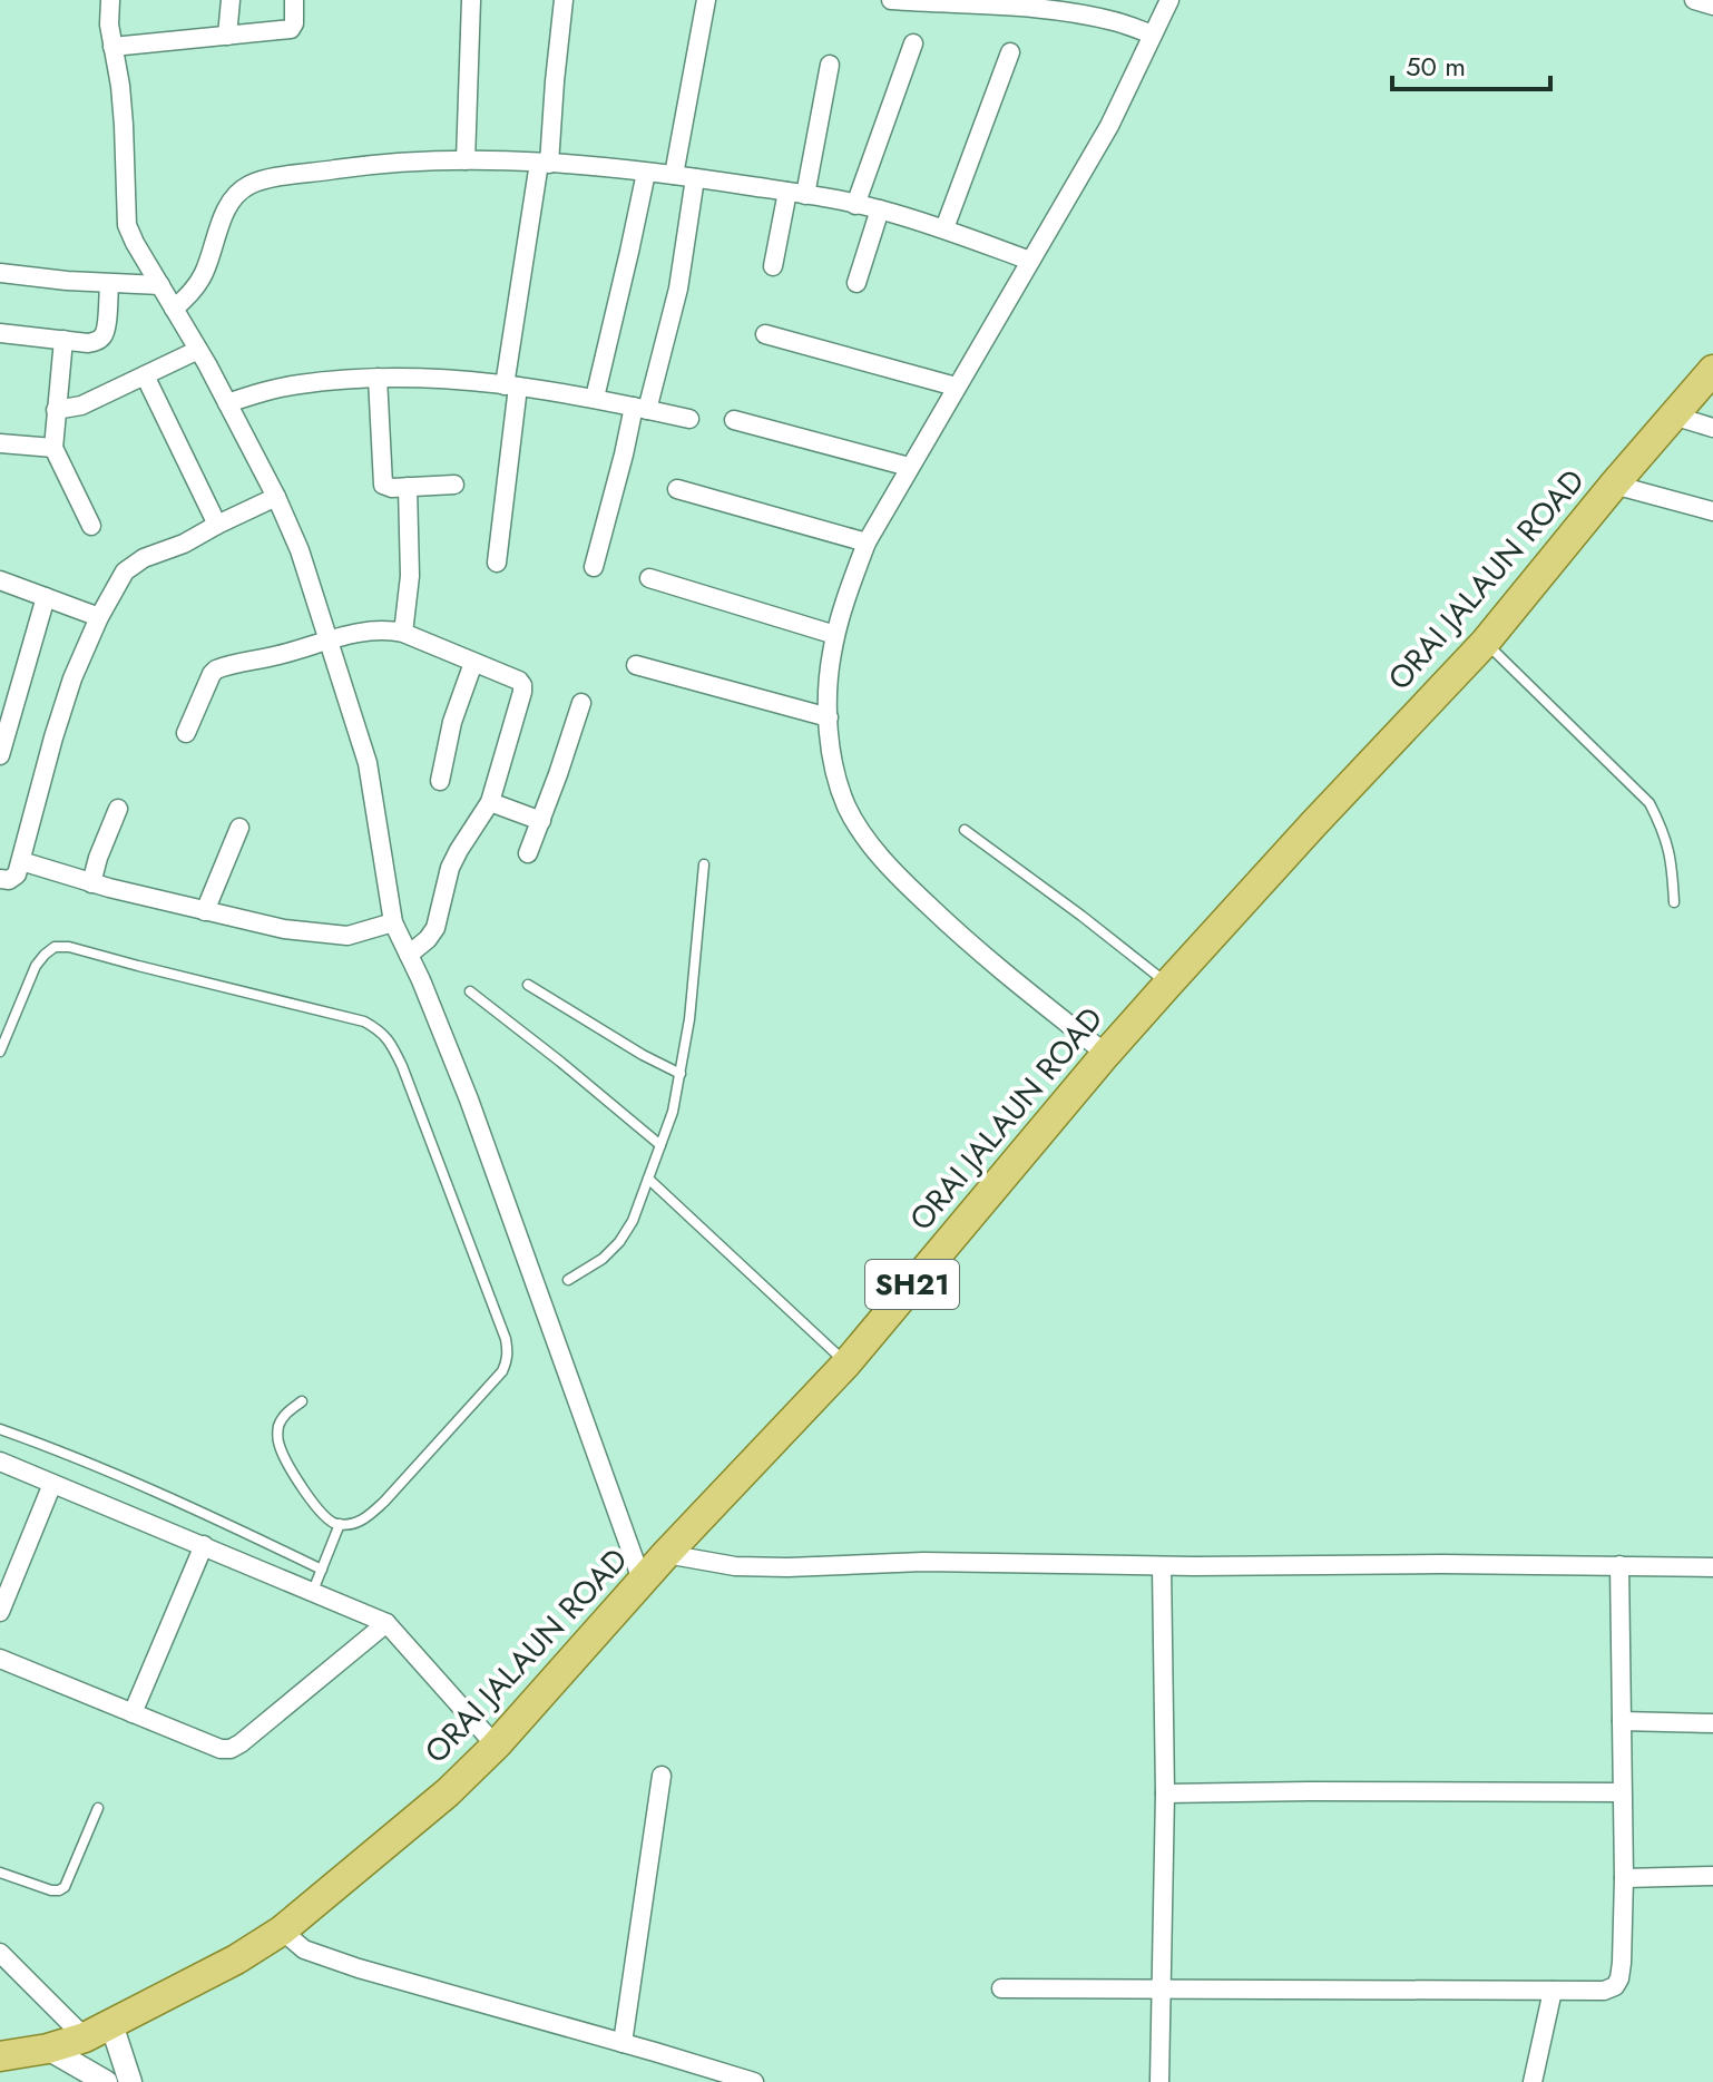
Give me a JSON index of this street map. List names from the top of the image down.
{
  "streets": {
    "main road": ["ORAI JALAUN ROAD", "SH21"]
  },
  "scale_bar": "50 m"
}
